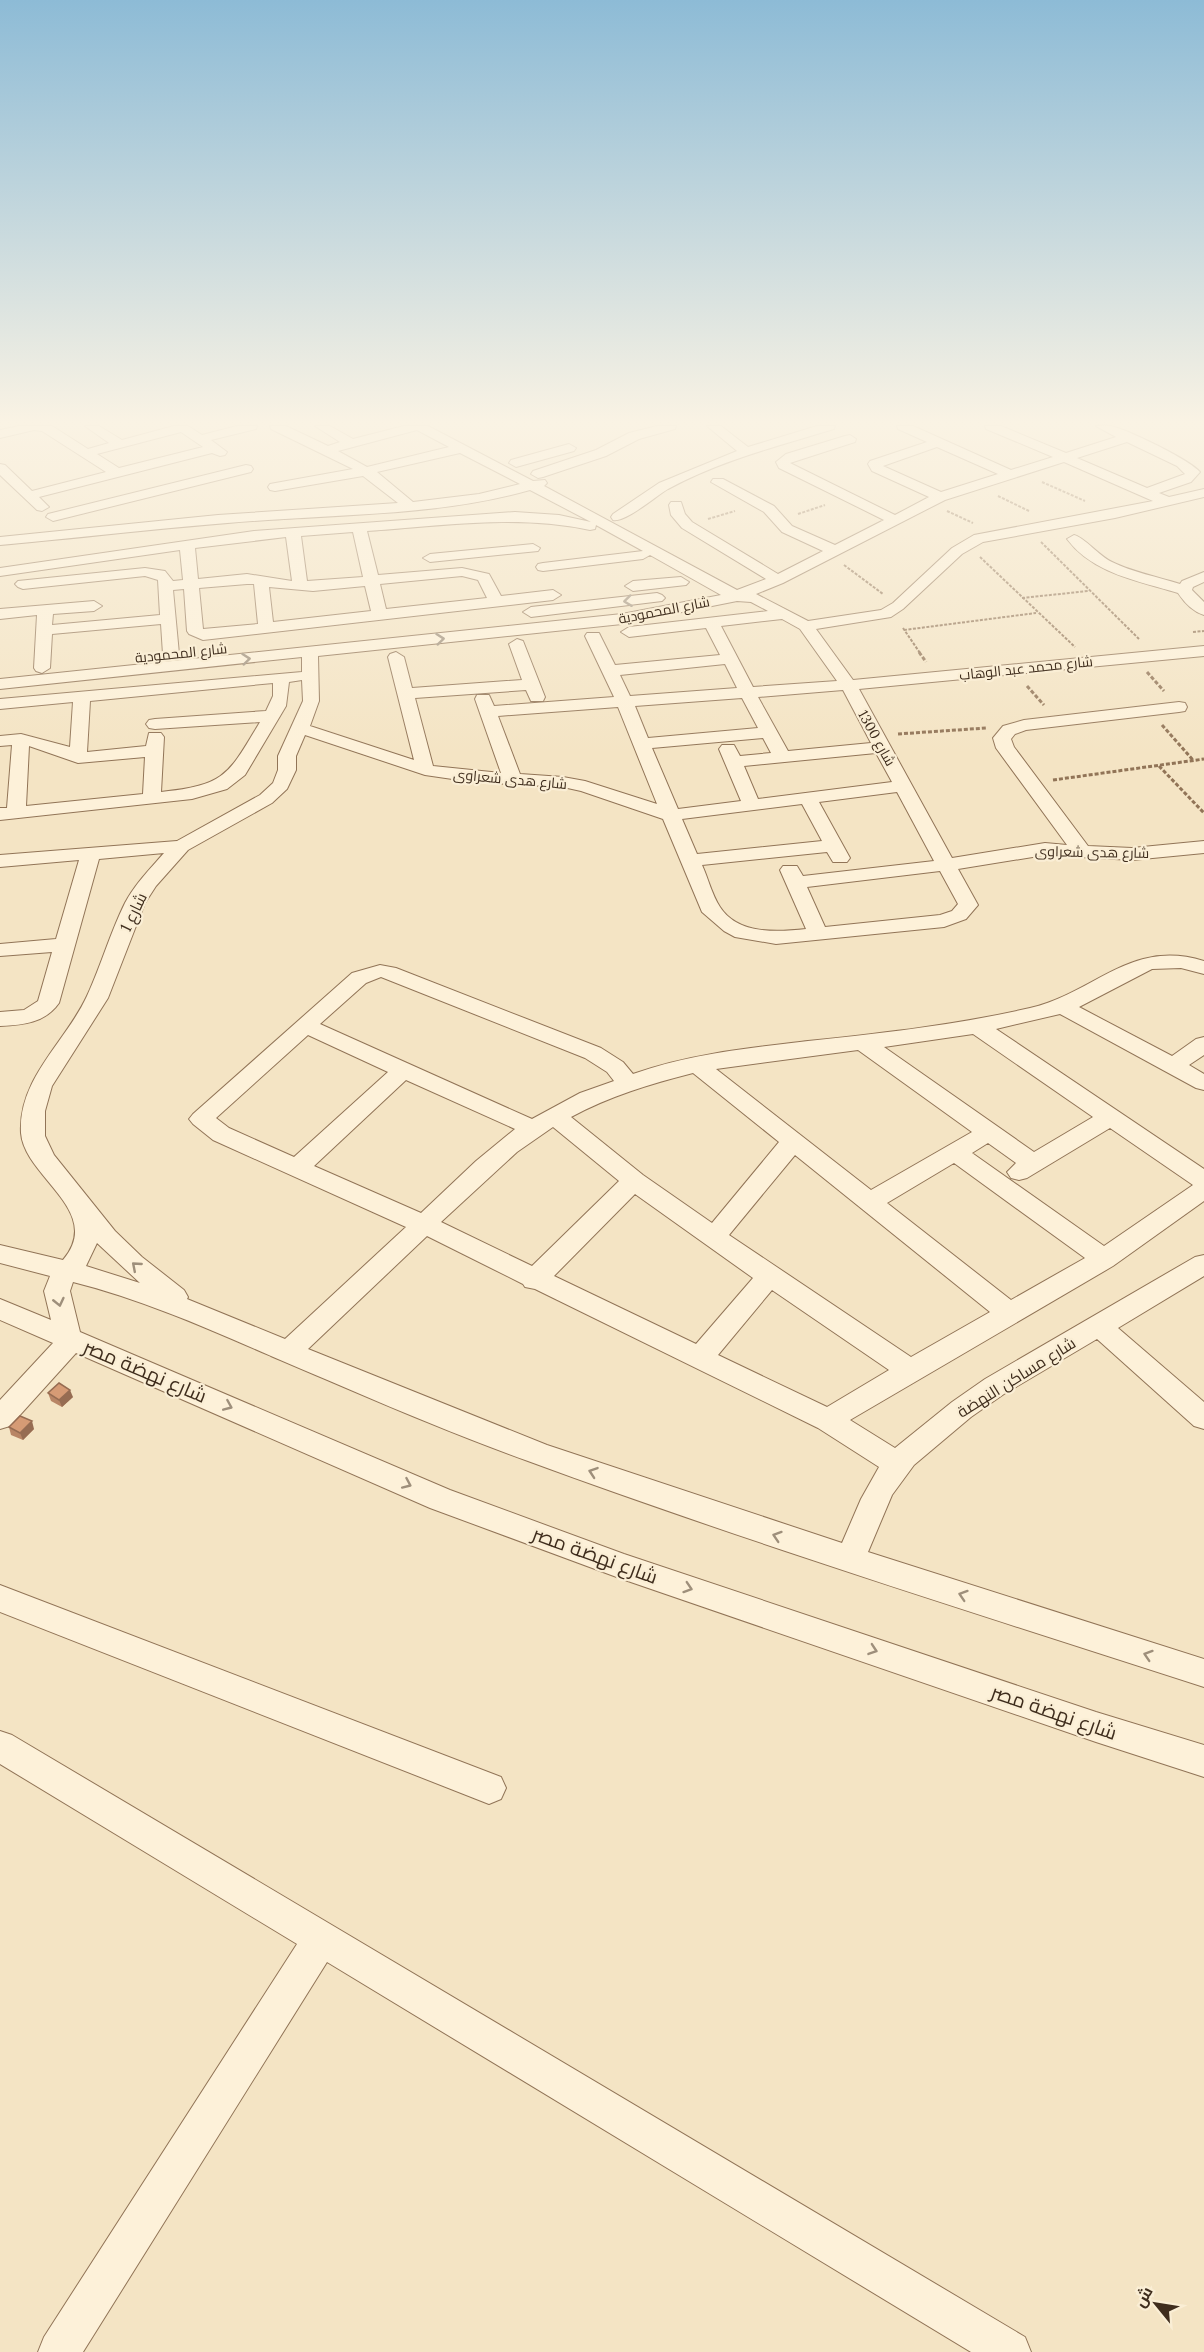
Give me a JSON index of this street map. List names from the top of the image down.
{
  "streets": {
    "street": [
      "شارع المحمودية",
      "شارع محمد عبد الوهاب",
      "شارع 1300",
      "شارع هدى شعراوى",
      "شارع 1",
      "شارع نهضة مصر",
      "شارع مساكن النهضة"
    ]
  },
  "crossings": [
    ["شارع المحمودية", "شارع 1300"],
    ["شارع المحمودية", "شارع 1"],
    ["شارع محمد عبد الوهاب", "شارع 1300"],
    ["شارع 1300", "شارع هدى شعراوى"],
    ["شارع هدى شعراوى", "شارع 1"]
  ],
  "north": "top left"
}
